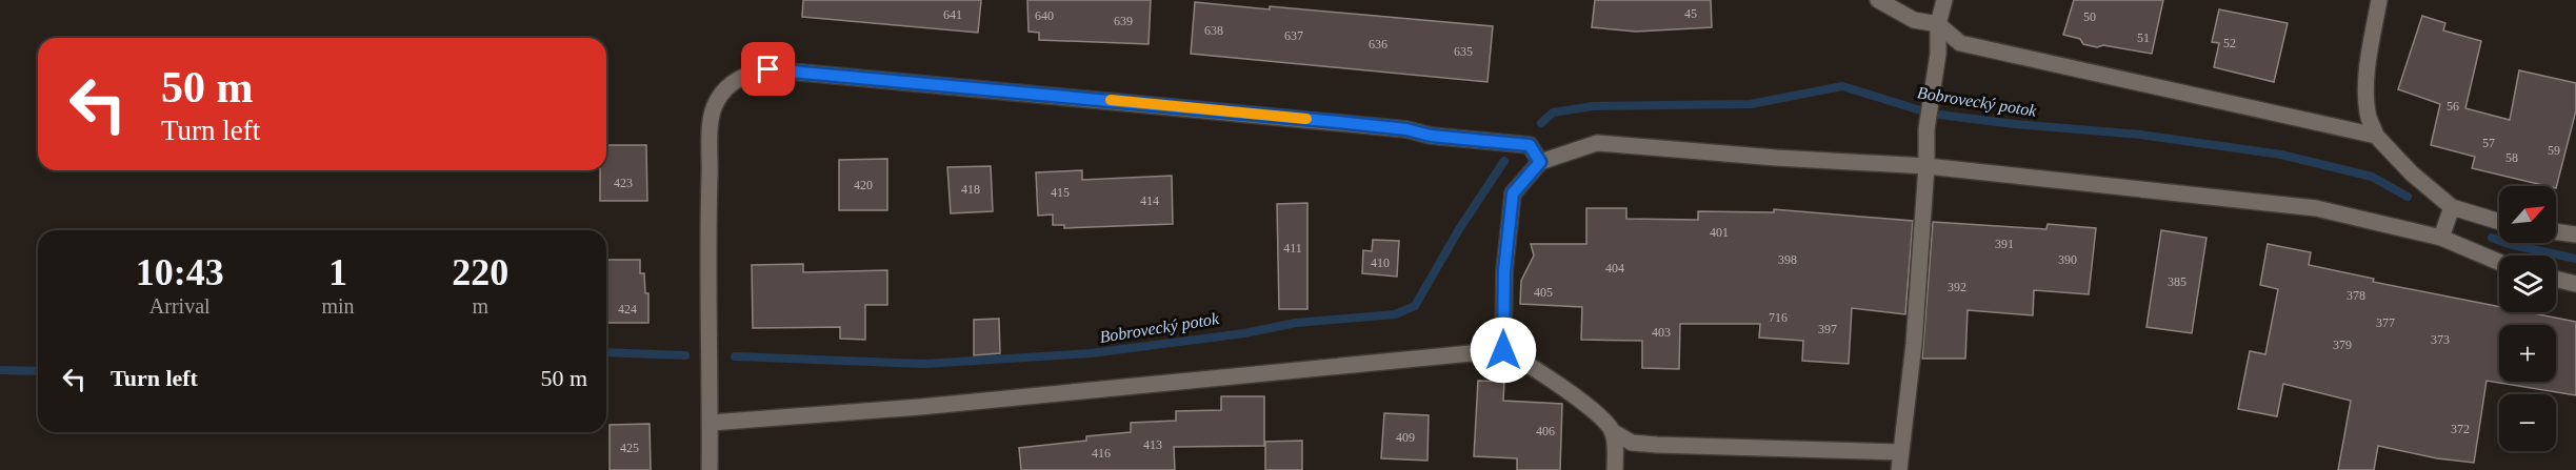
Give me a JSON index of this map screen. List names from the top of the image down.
{
  "water": ["Bobrovecký potok"],
  "house_numbers": [
    "45",
    "641",
    "640",
    "50",
    "639",
    "638",
    "637",
    "51",
    "52",
    "636",
    "635",
    "56",
    "57",
    "59",
    "58",
    "423",
    "420",
    "418",
    "415",
    "414",
    "401",
    "391",
    "411",
    "398",
    "390",
    "410",
    "404",
    "385",
    "392",
    "405",
    "378",
    "424",
    "716",
    "377",
    "397",
    "403",
    "373",
    "379",
    "372",
    "406",
    "409",
    "413",
    "425",
    "416"
  ],
  "north": "top right",
  "page": {
    "turn": ["50 m", "Turn left"],
    "map_buttons": ["+", "−"],
    "eta": [
      "10:43",
      "Arrival",
      "1",
      "min",
      "220",
      "m"
    ],
    "list": [
      {
        "name": "Turn left",
        "value": "50 m"
      }
    ]
  }
}
